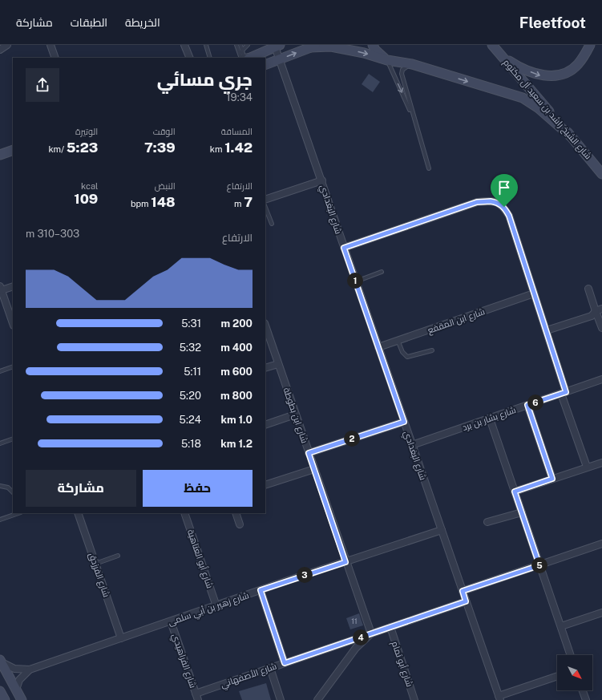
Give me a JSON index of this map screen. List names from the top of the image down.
{
  "streets": {
    "street": [
      "شارع الشيخ راشد بن سعيد آل مكتوم",
      "شارع البغدادي",
      "شارع ابن المقفع",
      "شارع ابن بطوطة",
      "شارع بشار بن برد",
      "شارع أبو العتاهية",
      "شارع الفرزدق",
      "شارع زهير بن أبي سلمى",
      "شارع الفراهيدي",
      "شارع أبو تمام",
      "شارع الأصفهاني"
    ]
  },
  "crossings": [
    ["شارع البغدادي", "شارع ابن المقفع"],
    ["شارع البغدادي", "شارع بشار بن برد"],
    ["شارع البغدادي", "شارع زهير بن أبي سلمى"],
    ["شارع البغدادي", "شارع الأصفهاني"],
    ["شارع ابن بطوطة", "شارع زهير بن أبي سلمى"],
    ["شارع ابن بطوطة", "شارع الأصفهاني"],
    ["شارع أبو العتاهية", "شارع زهير بن أبي سلمى"],
    ["شارع الفرزدق", "شارع زهير بن أبي سلمى"],
    ["شارع زهير بن أبي سلمى", "شارع الفراهيدي"],
    ["شارع الفراهيدي", "شارع الأصفهاني"],
    ["شارع أبو تمام", "شارع الأصفهاني"]
  ],
  "house_numbers": ["11"],
  "north": "bottom right",
  "page": {
    "header": "Fleetfoot",
    "nav": ["الخريطة", "الطبقات", "مشاركة"],
    "heading": ["جري مسائي", "19:34"],
    "stats": [
      ["المسافة", "1.42 km"],
      ["الوقت", "7:39"],
      ["الوتيرة", "5:23 /km"],
      ["الارتفاع", "7 m"],
      ["النبض", "148 bpm"],
      ["kcal", "109"]
    ],
    "chart": ["الارتفاع", "303–310 m"],
    "pins": [
      "1",
      "6",
      "2",
      "5",
      "3",
      "4"
    ],
    "list": [
      {
        "name": "200 m",
        "note": "5:31"
      },
      {
        "name": "400 m",
        "note": "5:32"
      },
      {
        "name": "600 m",
        "note": "5:11"
      },
      {
        "name": "800 m",
        "note": "5:20"
      },
      {
        "name": "1.0 km",
        "note": "5:24"
      },
      {
        "name": "1.2 km",
        "note": "5:18"
      }
    ],
    "buttons": ["حفظ", "مشاركة"]
  }
}
